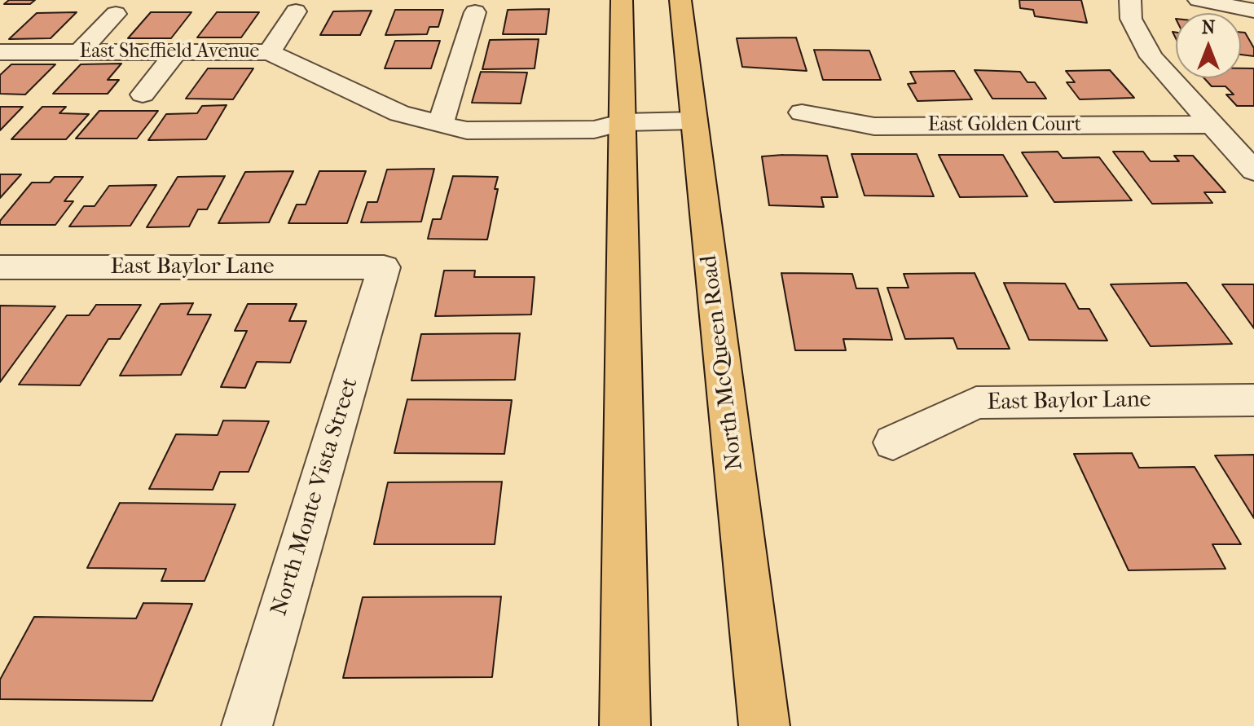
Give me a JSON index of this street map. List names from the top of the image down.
{
  "streets": {
    "main road": ["North McQueen Road"],
    "street": [
      "East Sheffield Avenue",
      "East Golden Court",
      "East Baylor Lane",
      "North Monte Vista Street"
    ]
  },
  "crossings": [
    ["East Sheffield Avenue", "North McQueen Road"],
    ["East Baylor Lane", "North Monte Vista Street"]
  ],
  "north": "top"
}
